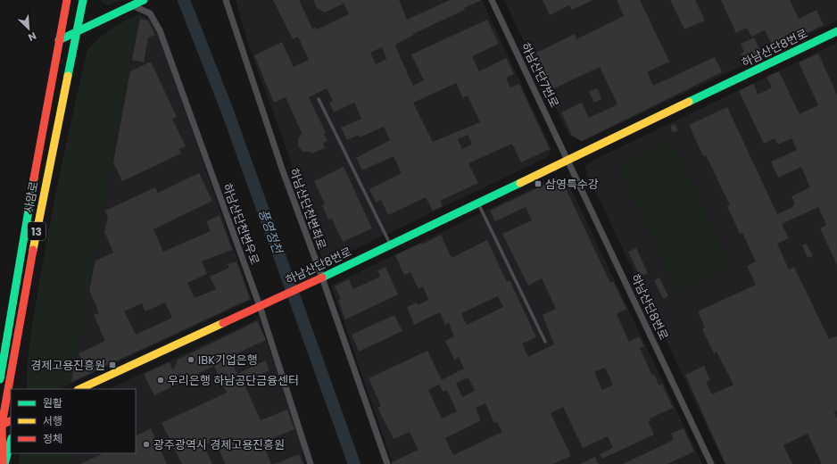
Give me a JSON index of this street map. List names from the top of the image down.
{
  "streets": {
    "street": [
      "하남산단8번로",
      "하남산단7번로",
      "사암로",
      "하남산단천변좌로",
      "하남산단천변우로",
      "13"
    ]
  },
  "crossings": [
    ["하남산단8번로", "하남산단7번로"],
    ["하남산단8번로", "하남산단천변좌로"],
    ["하남산단8번로", "하남산단천변우로"]
  ],
  "water": ["풍영정천"],
  "places": {
    "transit": ["삼영특수강", "경제고용진흥원"],
    "other": ["IBK기업은행", "우리은행 하남공단금융센터", "광주광역시 경제고용진흥원"]
  },
  "legend": ["원활", "서행", "정체"],
  "north": "bottom right"
}
